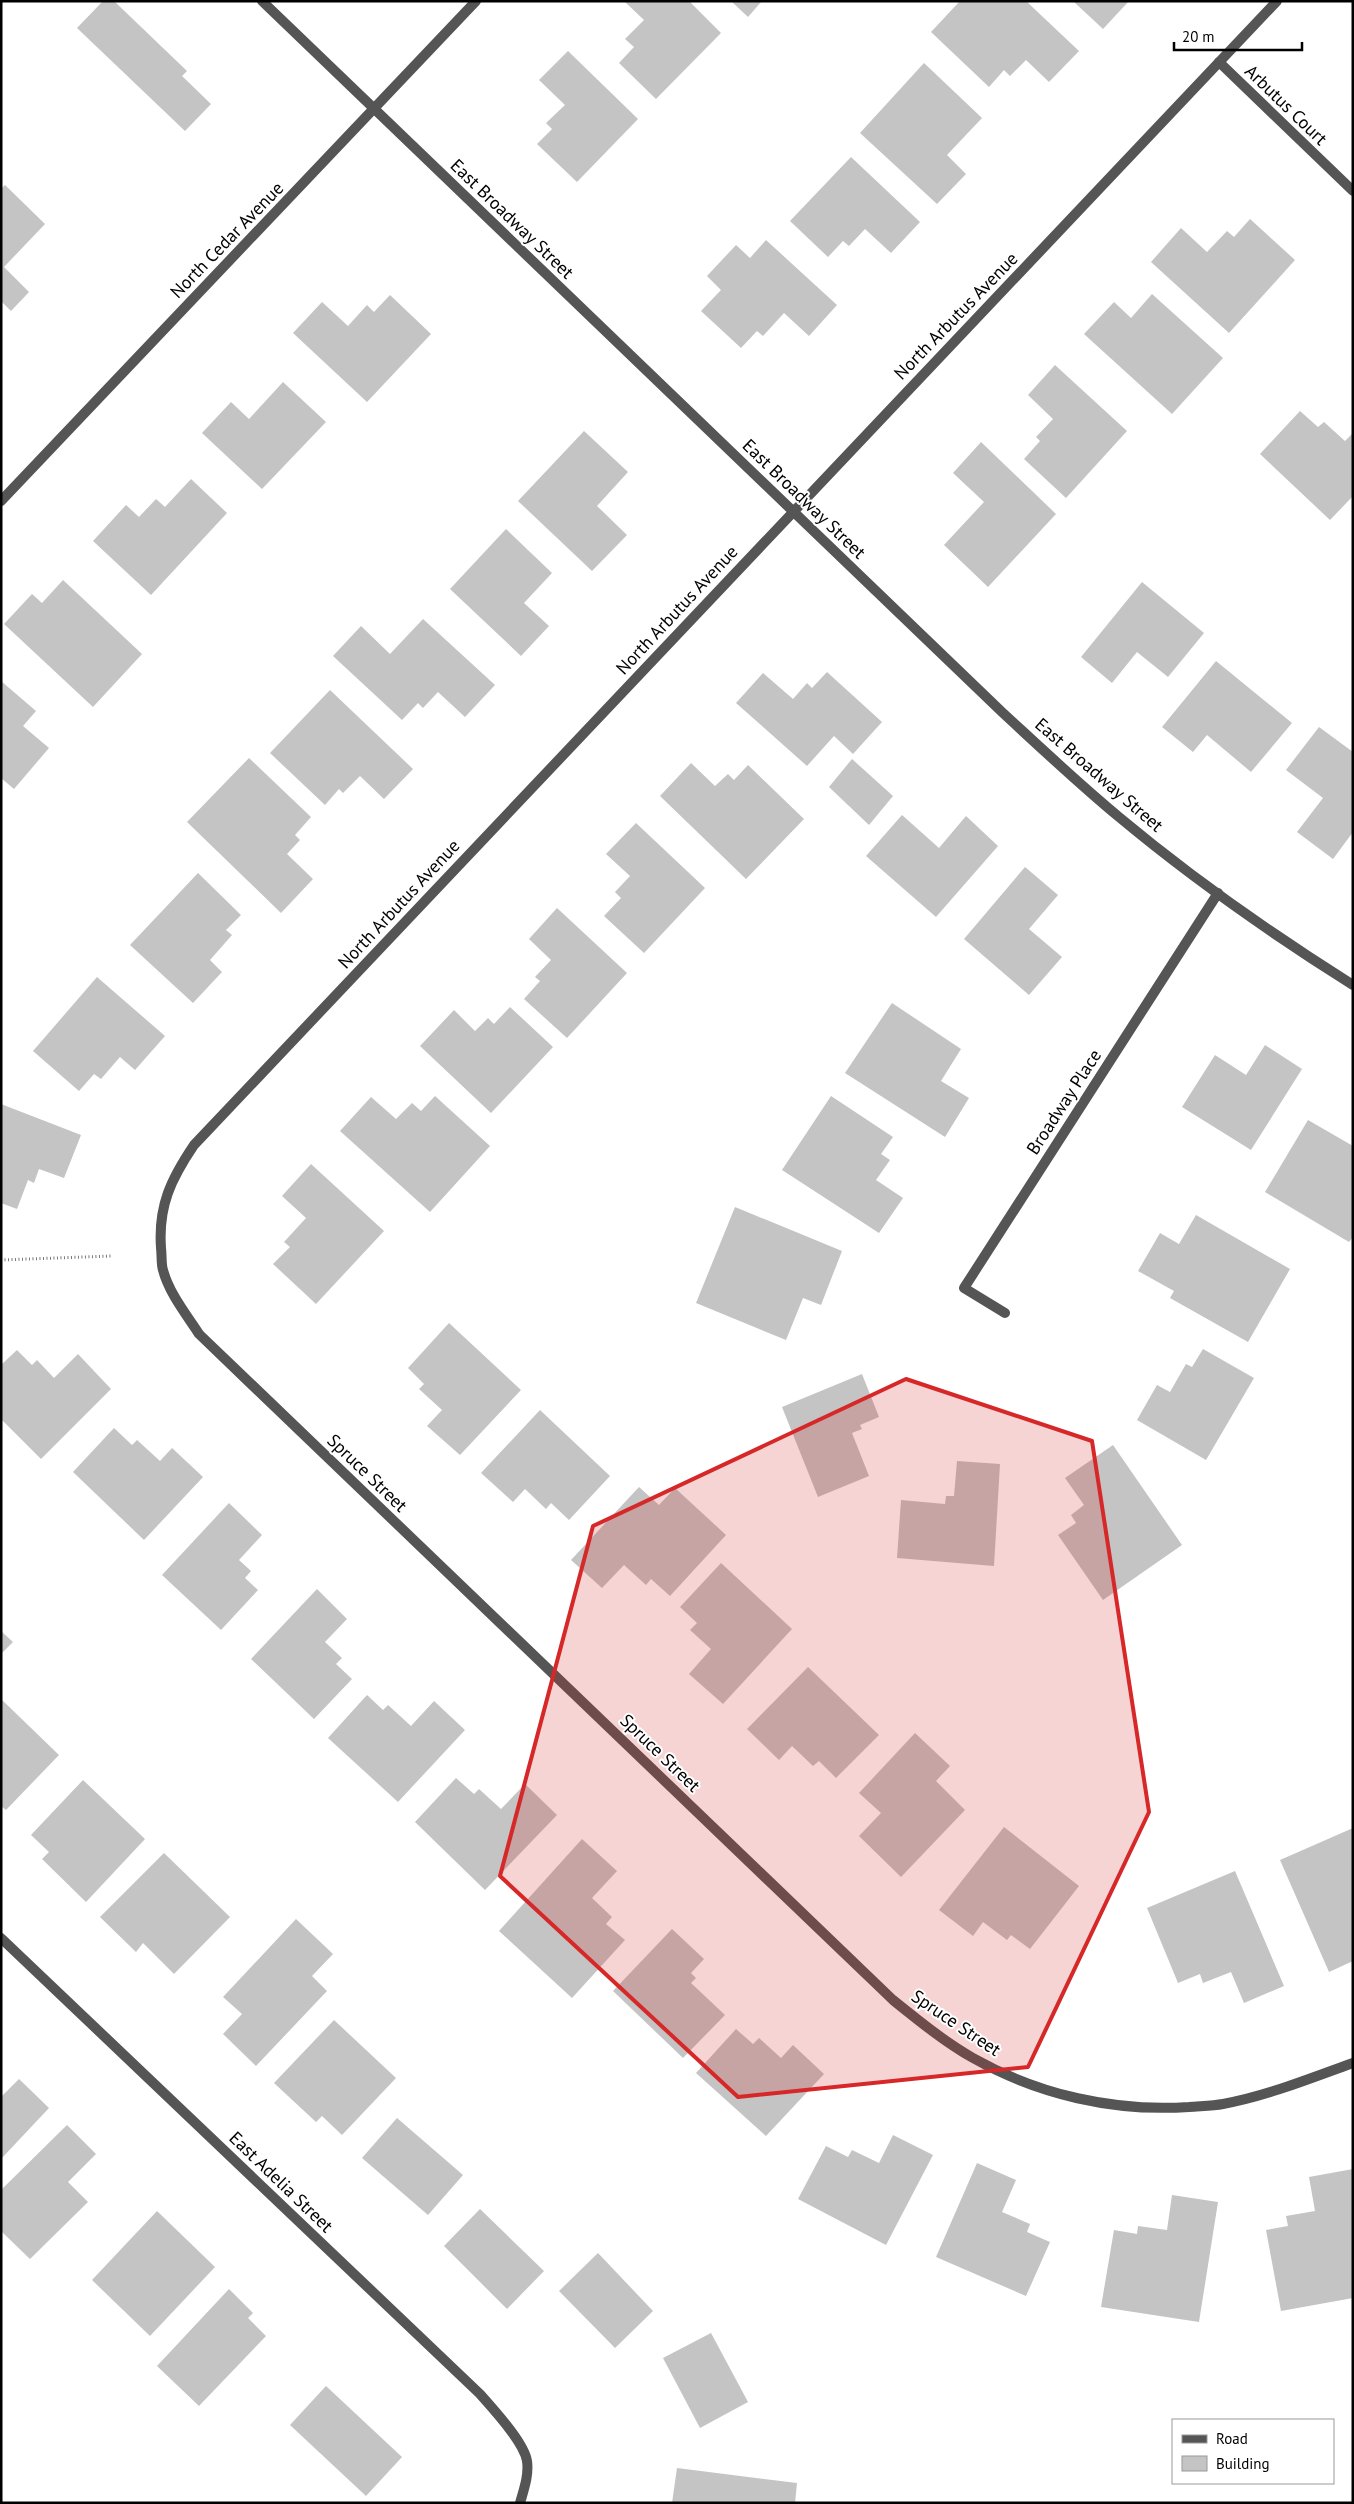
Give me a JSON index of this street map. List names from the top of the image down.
{
  "streets": {
    "street": [
      "Arbutus Court",
      "East Broadway Street",
      "North Cedar Avenue",
      "North Arbutus Avenue",
      "Broadway Place",
      "Spruce Street",
      "East Adelia Street"
    ]
  },
  "crossings": [
    ["Arbutus Court", "North Arbutus Avenue"],
    ["East Broadway Street", "North Cedar Avenue"],
    ["East Broadway Street", "North Arbutus Avenue"],
    ["East Broadway Street", "Broadway Place"],
    ["North Arbutus Avenue", "Spruce Street"]
  ],
  "legend": ["Road", "Building"],
  "scale_bar": "20 m"
}
